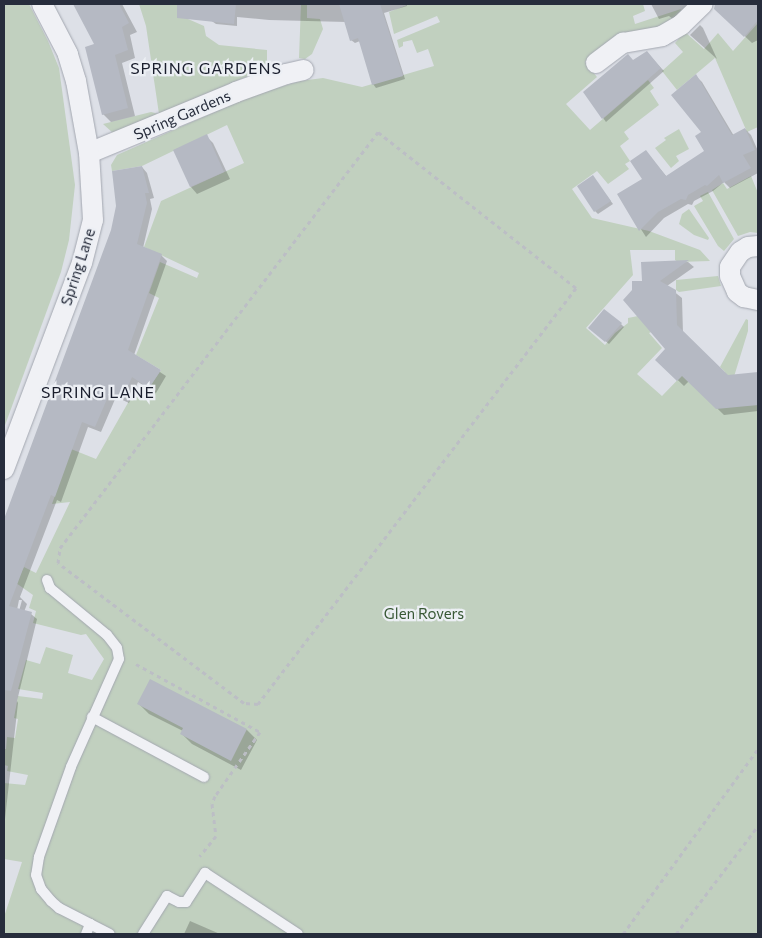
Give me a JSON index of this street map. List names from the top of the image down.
{
  "streets": {
    "street": ["Spring Gardens", "Spring Lane"]
  },
  "crossings": [
    ["Spring Gardens", "Spring Lane"]
  ],
  "districts": ["SPRING GARDENS", "SPRING LANE"],
  "parks": ["Glen Rovers"]
}
